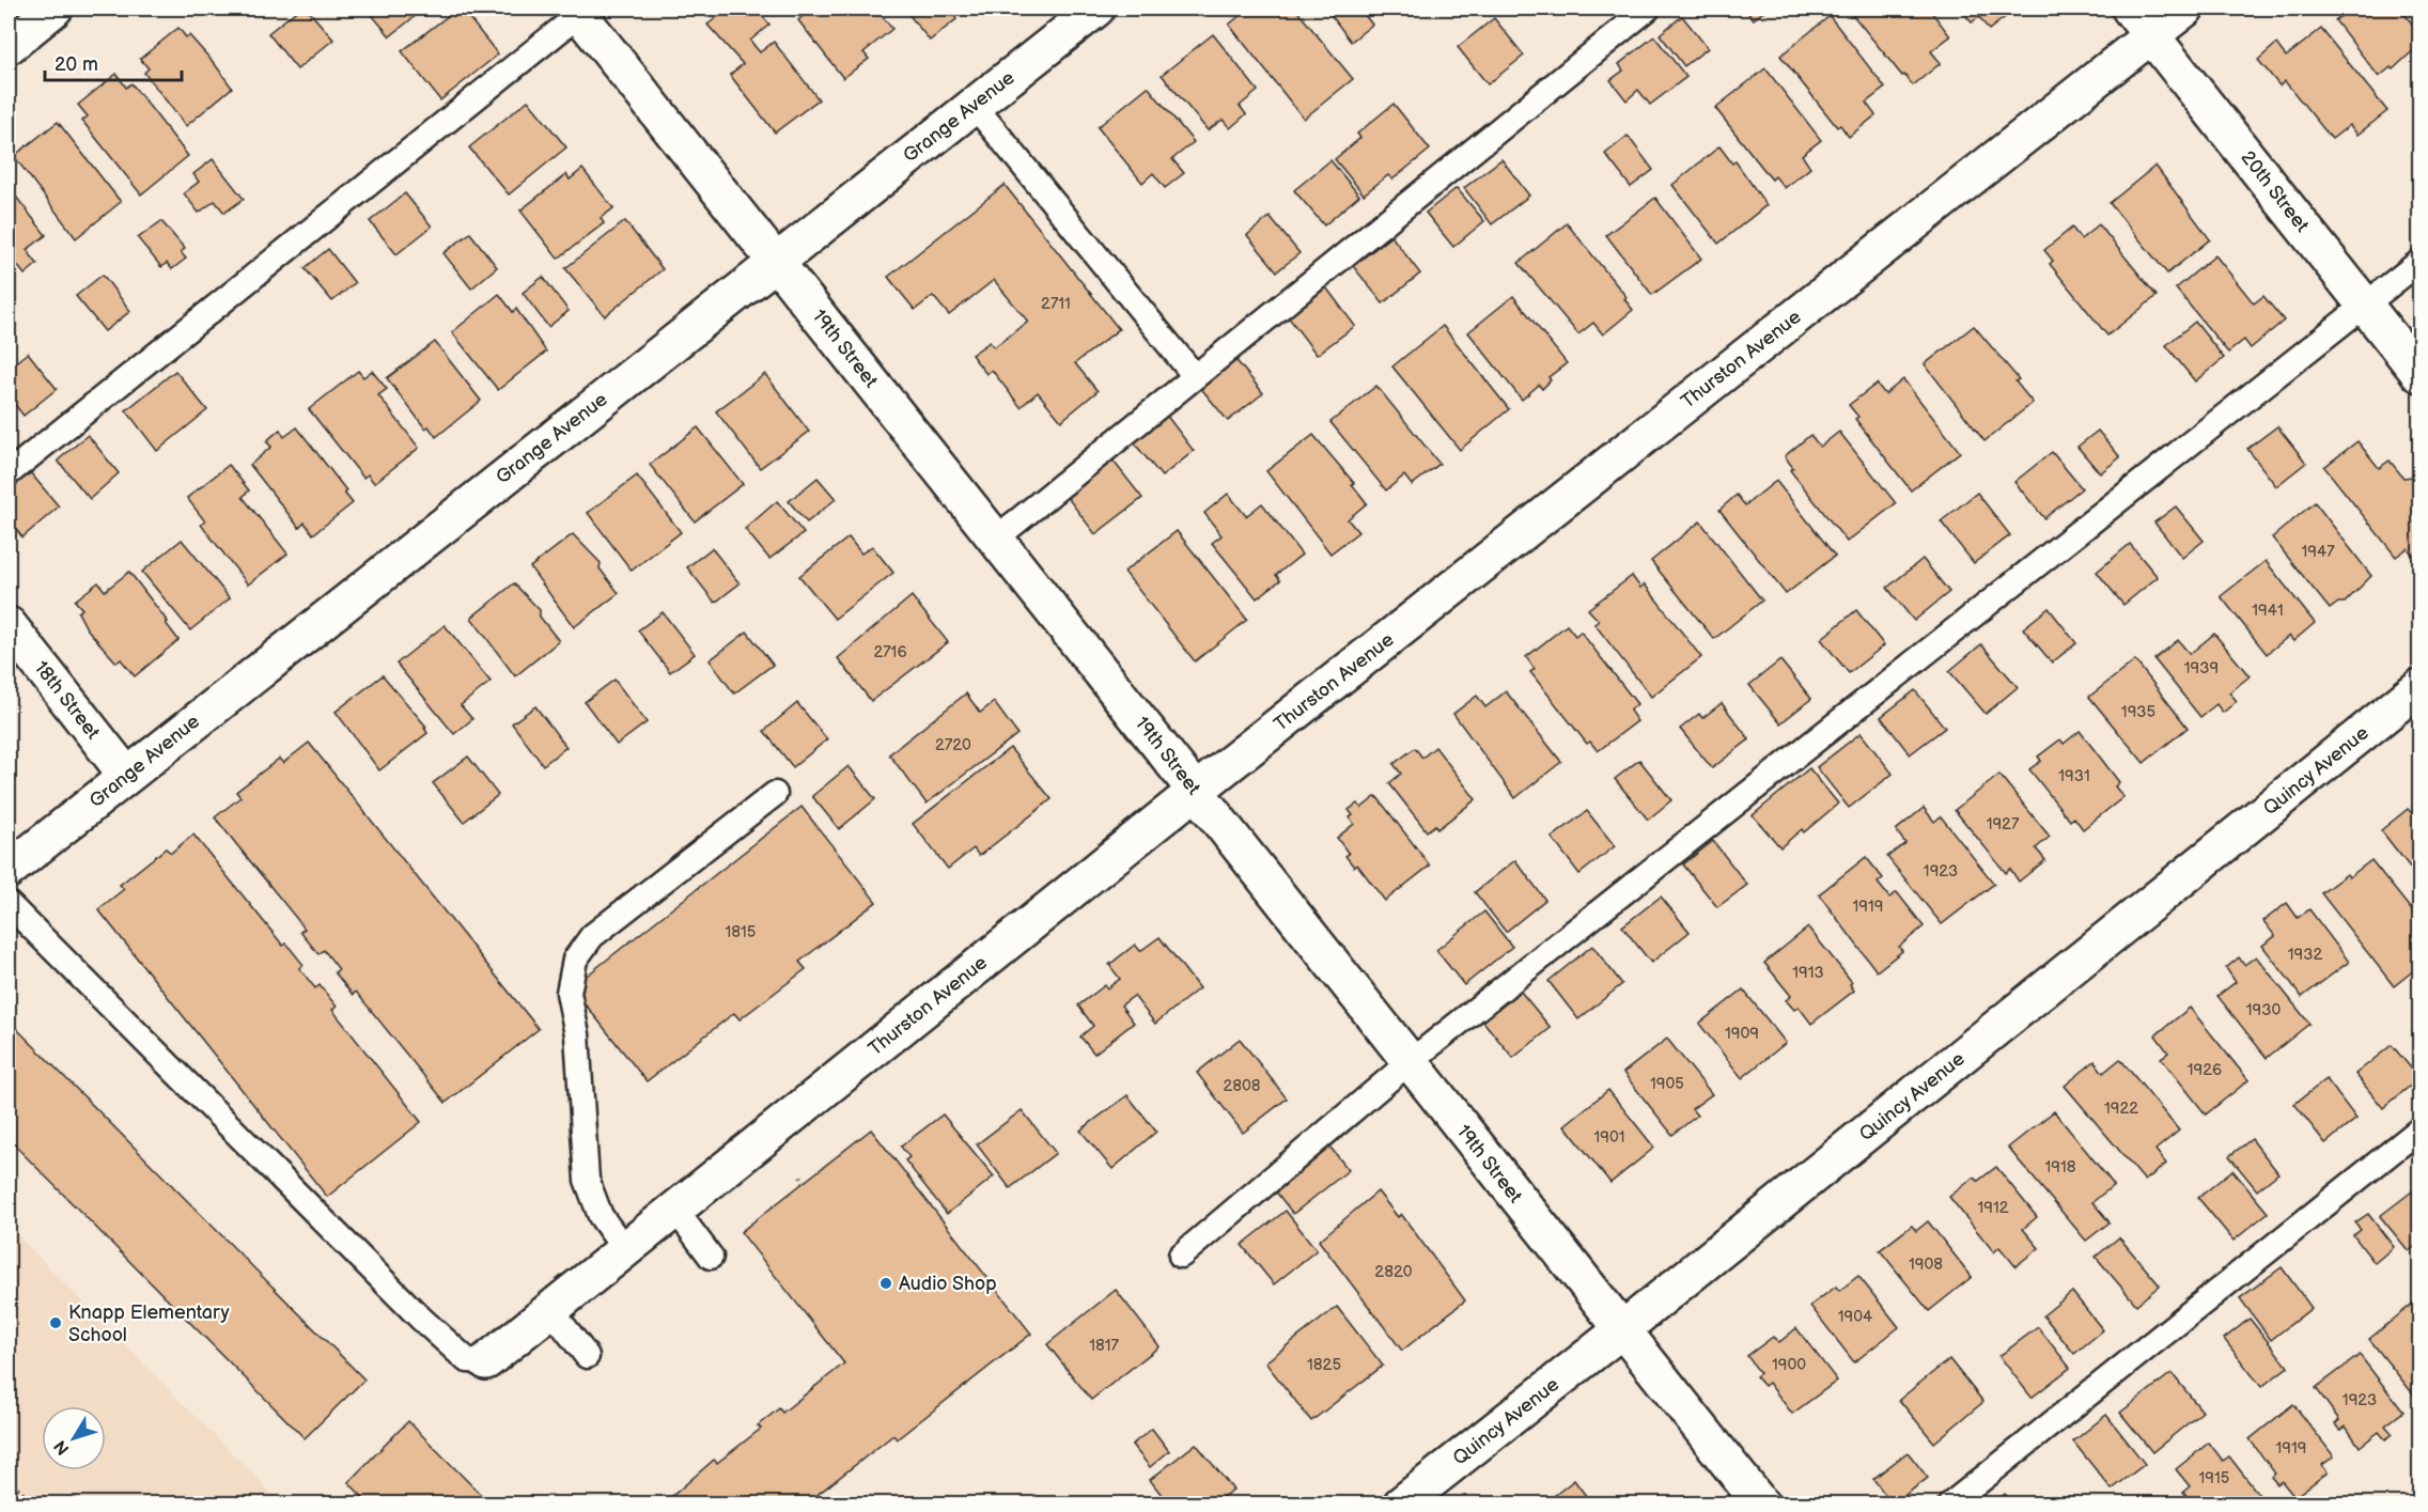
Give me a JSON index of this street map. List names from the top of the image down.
{
  "streets": {
    "street": [
      "Grange Avenue",
      "20th Street",
      "19th Street",
      "Thurston Avenue",
      "18th Street",
      "Quincy Avenue"
    ]
  },
  "crossings": [
    ["Grange Avenue", "19th Street"],
    ["Grange Avenue", "18th Street"],
    ["20th Street", "Thurston Avenue"],
    ["19th Street", "Thurston Avenue"],
    ["19th Street", "Quincy Avenue"]
  ],
  "places": ["Audio Shop", "Knapp Elementary School"],
  "house_numbers": [
    "2711",
    "1947",
    "1941",
    "2716",
    "1939",
    "1935",
    "2720",
    "1931",
    "1927",
    "1923",
    "1919",
    "1815",
    "1932",
    "1913",
    "1930",
    "1909",
    "1926",
    "1905",
    "2808",
    "1922",
    "1901",
    "1918",
    "1912",
    "1908",
    "2820",
    "1904",
    "1817",
    "1825",
    "1900",
    "1923",
    "1919",
    "1915"
  ],
  "scale_bar": "20 m",
  "north": "bottom left"
}
